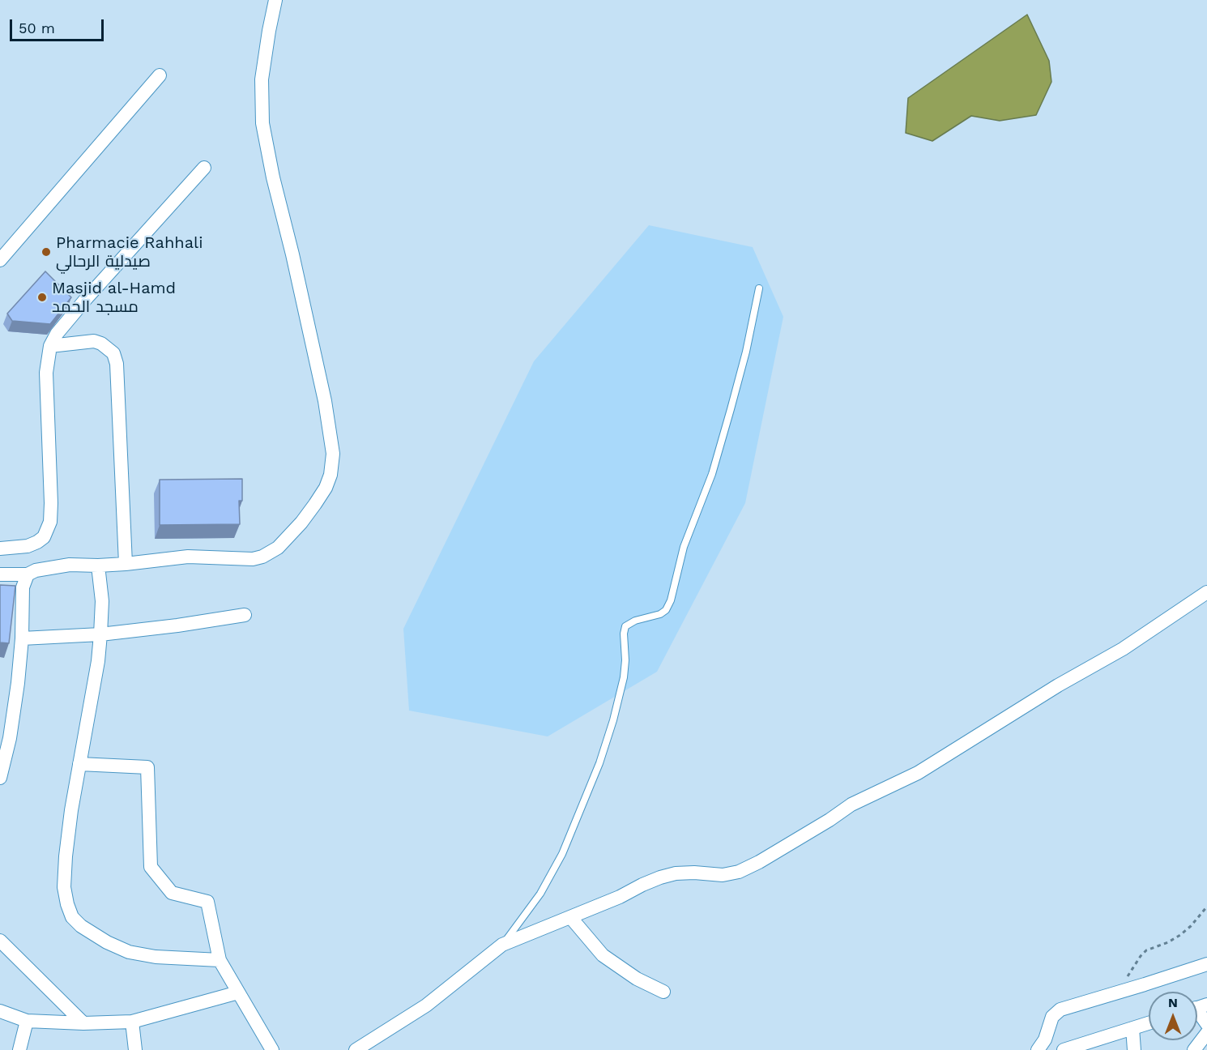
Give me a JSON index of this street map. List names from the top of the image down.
{
  "places": ["Pharmacie Rahhali صيدلية الرحالي", "Masjid al-Hamd مسجد الحمد"],
  "scale_bar": "50 m",
  "north": "top"
}
